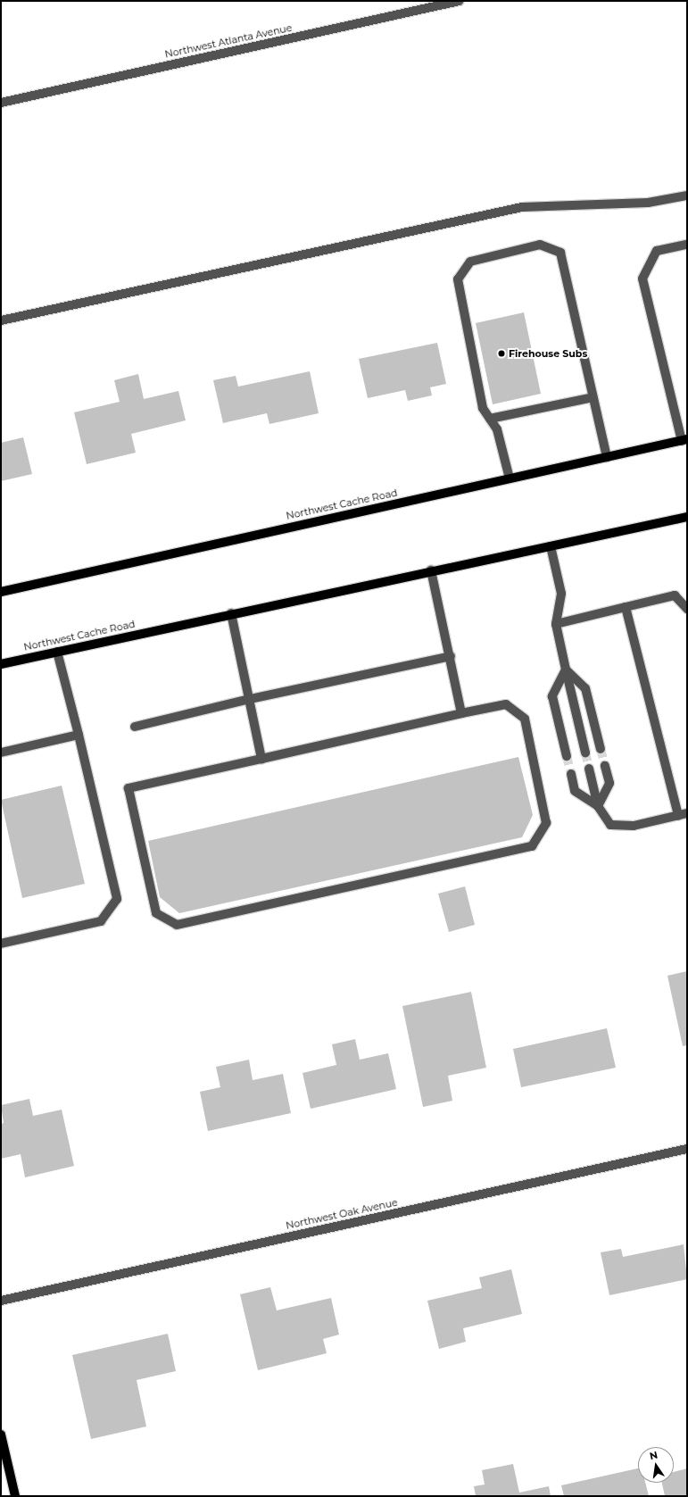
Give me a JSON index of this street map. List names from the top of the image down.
{
  "streets": {
    "main road": ["Northwest Cache Road"],
    "street": ["Northwest Atlanta Avenue", "Northwest Oak Avenue"]
  },
  "places": ["Firehouse Subs"],
  "north": "top"
}
